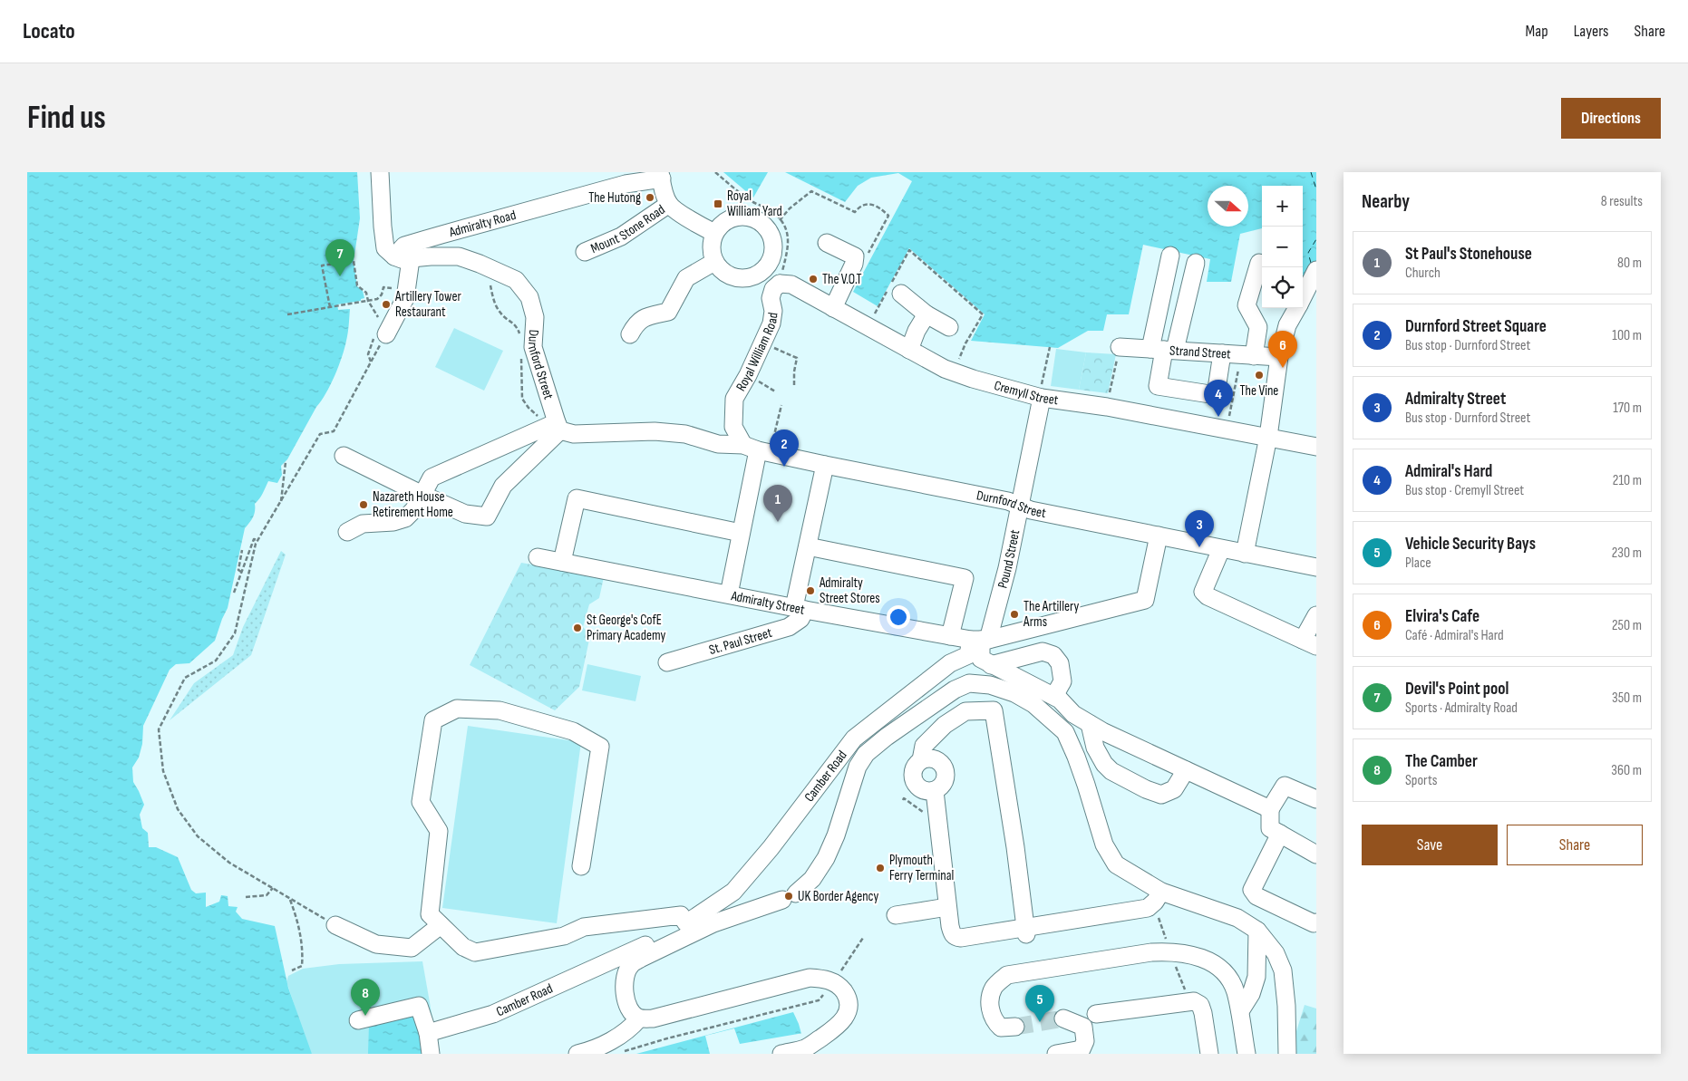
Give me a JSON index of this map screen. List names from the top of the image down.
{
  "streets": {
    "street": [
      "Admiralty Road",
      "Mount Stone Road",
      "Royal William Road",
      "Strand Street",
      "Durnford Street",
      "Cremyll Street",
      "Pound Street",
      "Admiralty Street",
      "St. Paul Street",
      "Camber Road"
    ]
  },
  "crossings": [
    ["Admiralty Road", "Durnford Street"],
    ["Royal William Road", "Durnford Street"],
    ["Royal William Road", "Cremyll Street"],
    ["Durnford Street", "Pound Street"],
    ["Durnford Street", "Admiralty Street"],
    ["Cremyll Street", "Pound Street"],
    ["Pound Street", "Admiralty Street"],
    ["Pound Street", "Camber Road"],
    ["Admiralty Street", "St. Paul Street"],
    ["Admiralty Street", "Camber Road"]
  ],
  "places": {
    "other": [
      "The Hutong",
      "The V.O.T",
      "Artillery Tower Restaurant",
      "The Vine",
      "Nazareth House Retirement Home",
      "Admiralty Street Stores",
      "The Artillery Arms",
      "St George's CofE Primary Academy",
      "Plymouth Ferry Terminal",
      "UK Border Agency"
    ],
    "transit": ["Royal William Yard"]
  },
  "north": "right",
  "page": {
    "header": "Locato",
    "nav": ["Map", "Layers", "Share"],
    "buttons": [
      "Directions",
      ["Save", "Share"]
    ],
    "title": "Find us",
    "heading": ["Nearby", "8 results"],
    "map_buttons": ["+", "−"],
    "list": [
      {
        "mark": "1",
        "name": "St Paul's Stonehouse",
        "note": "Church",
        "value": "80 m"
      },
      {
        "mark": "2",
        "name": "Durnford Street Square",
        "note": "Bus stop · Durnford Street",
        "value": "100 m"
      },
      {
        "mark": "3",
        "name": "Admiralty Street",
        "note": "Bus stop · Durnford Street",
        "value": "170 m"
      },
      {
        "mark": "4",
        "name": "Admiral's Hard",
        "note": "Bus stop · Cremyll Street",
        "value": "210 m"
      },
      {
        "mark": "5",
        "name": "Vehicle Security Bays",
        "note": "Place",
        "value": "230 m"
      },
      {
        "mark": "6",
        "name": "Elvira's Cafe",
        "note": "Café · Admiral's Hard",
        "value": "250 m"
      },
      {
        "mark": "7",
        "name": "Devil's Point pool",
        "note": "Sports · Admiralty Road",
        "value": "350 m"
      },
      {
        "mark": "8",
        "name": "The Camber",
        "note": "Sports",
        "value": "360 m"
      }
    ],
    "pins": [
      "7",
      "6",
      "4",
      "2",
      "1",
      "3",
      "8",
      "5"
    ]
  }
}
